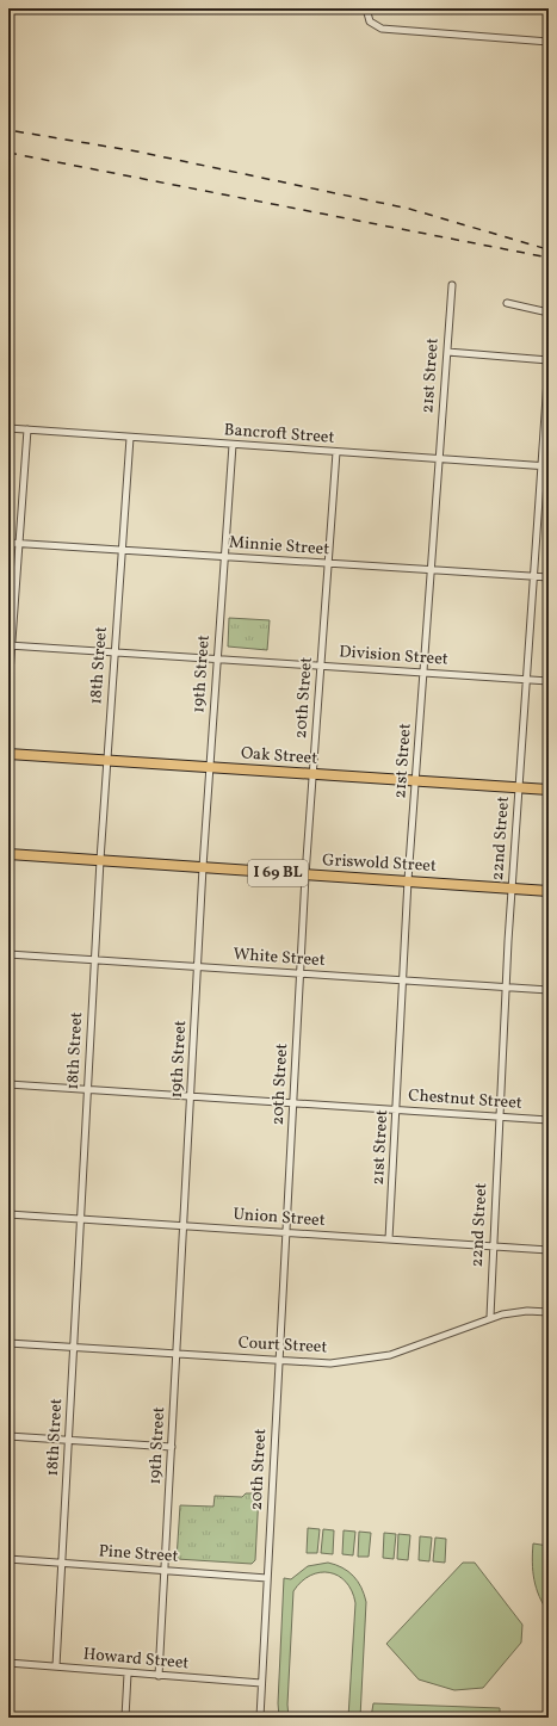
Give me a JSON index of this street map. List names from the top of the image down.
{
  "streets": {
    "main road": ["Oak Street", "Griswold Street", "I 69 BL"],
    "street": [
      "21st Street",
      "Bancroft Street",
      "Minnie Street",
      "Division Street",
      "18th Street",
      "19th Street",
      "20th Street",
      "22nd Street",
      "White Street",
      "Chestnut Street",
      "Union Street",
      "Court Street",
      "Pine Street",
      "Howard Street"
    ]
  },
  "crossings": [
    ["21st Street", "Bancroft Street"],
    ["21st Street", "Minnie Street"],
    ["21st Street", "Division Street"],
    ["21st Street", "Oak Street"],
    ["21st Street", "Griswold Street"],
    ["21st Street", "White Street"],
    ["21st Street", "Chestnut Street"],
    ["21st Street", "Union Street"],
    ["Bancroft Street", "18th Street"],
    ["Bancroft Street", "19th Street"],
    ["Bancroft Street", "20th Street"],
    ["Bancroft Street", "22nd Street"],
    ["Minnie Street", "18th Street"],
    ["Minnie Street", "19th Street"],
    ["Minnie Street", "20th Street"],
    ["Minnie Street", "22nd Street"],
    ["Division Street", "18th Street"],
    ["Division Street", "19th Street"],
    ["Division Street", "20th Street"],
    ["Division Street", "22nd Street"],
    ["18th Street", "Oak Street"],
    ["18th Street", "Griswold Street"],
    ["18th Street", "White Street"],
    ["18th Street", "Chestnut Street"],
    ["18th Street", "Union Street"],
    ["18th Street", "Court Street"],
    ["18th Street", "Pine Street"],
    ["18th Street", "Howard Street"],
    ["19th Street", "Oak Street"],
    ["19th Street", "Griswold Street"],
    ["19th Street", "White Street"],
    ["19th Street", "Chestnut Street"],
    ["19th Street", "Union Street"],
    ["19th Street", "Court Street"],
    ["19th Street", "Pine Street"],
    ["19th Street", "Howard Street"],
    ["20th Street", "Oak Street"],
    ["20th Street", "Griswold Street"],
    ["20th Street", "White Street"],
    ["20th Street", "Chestnut Street"],
    ["20th Street", "Union Street"],
    ["20th Street", "Court Street"],
    ["20th Street", "Pine Street"],
    ["20th Street", "Howard Street"],
    ["Oak Street", "22nd Street"],
    ["22nd Street", "Griswold Street"],
    ["22nd Street", "White Street"],
    ["22nd Street", "Chestnut Street"],
    ["22nd Street", "Union Street"],
    ["22nd Street", "Court Street"]
  ]
}
